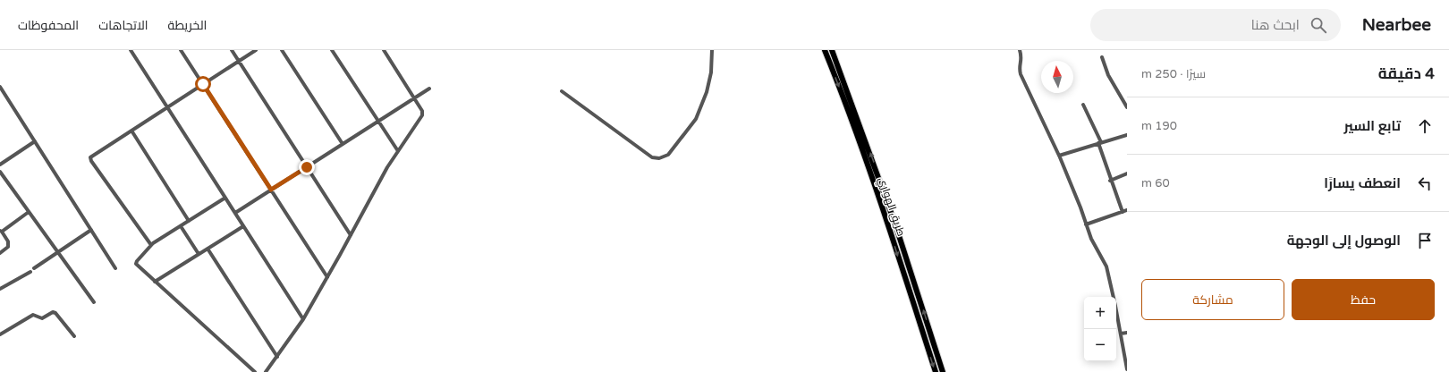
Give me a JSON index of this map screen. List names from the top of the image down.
{
  "streets": {
    "highway": ["طريق الهواري"]
  },
  "north": "top",
  "page": {
    "header": "Nearbee",
    "search": "ابحث هنا",
    "nav": ["الخريطة", "الاتجاهات", "المحفوظات"],
    "heading": ["4 دقيقة", "سيرًا · 250 m"],
    "list": [
      ["تابع السير", "190 m"],
      ["انعطف يسارًا", "60 m"],
      "الوصول إلى الوجهة"
    ],
    "buttons": ["حفظ", "مشاركة"],
    "map_buttons": ["+", "−"]
  }
}
